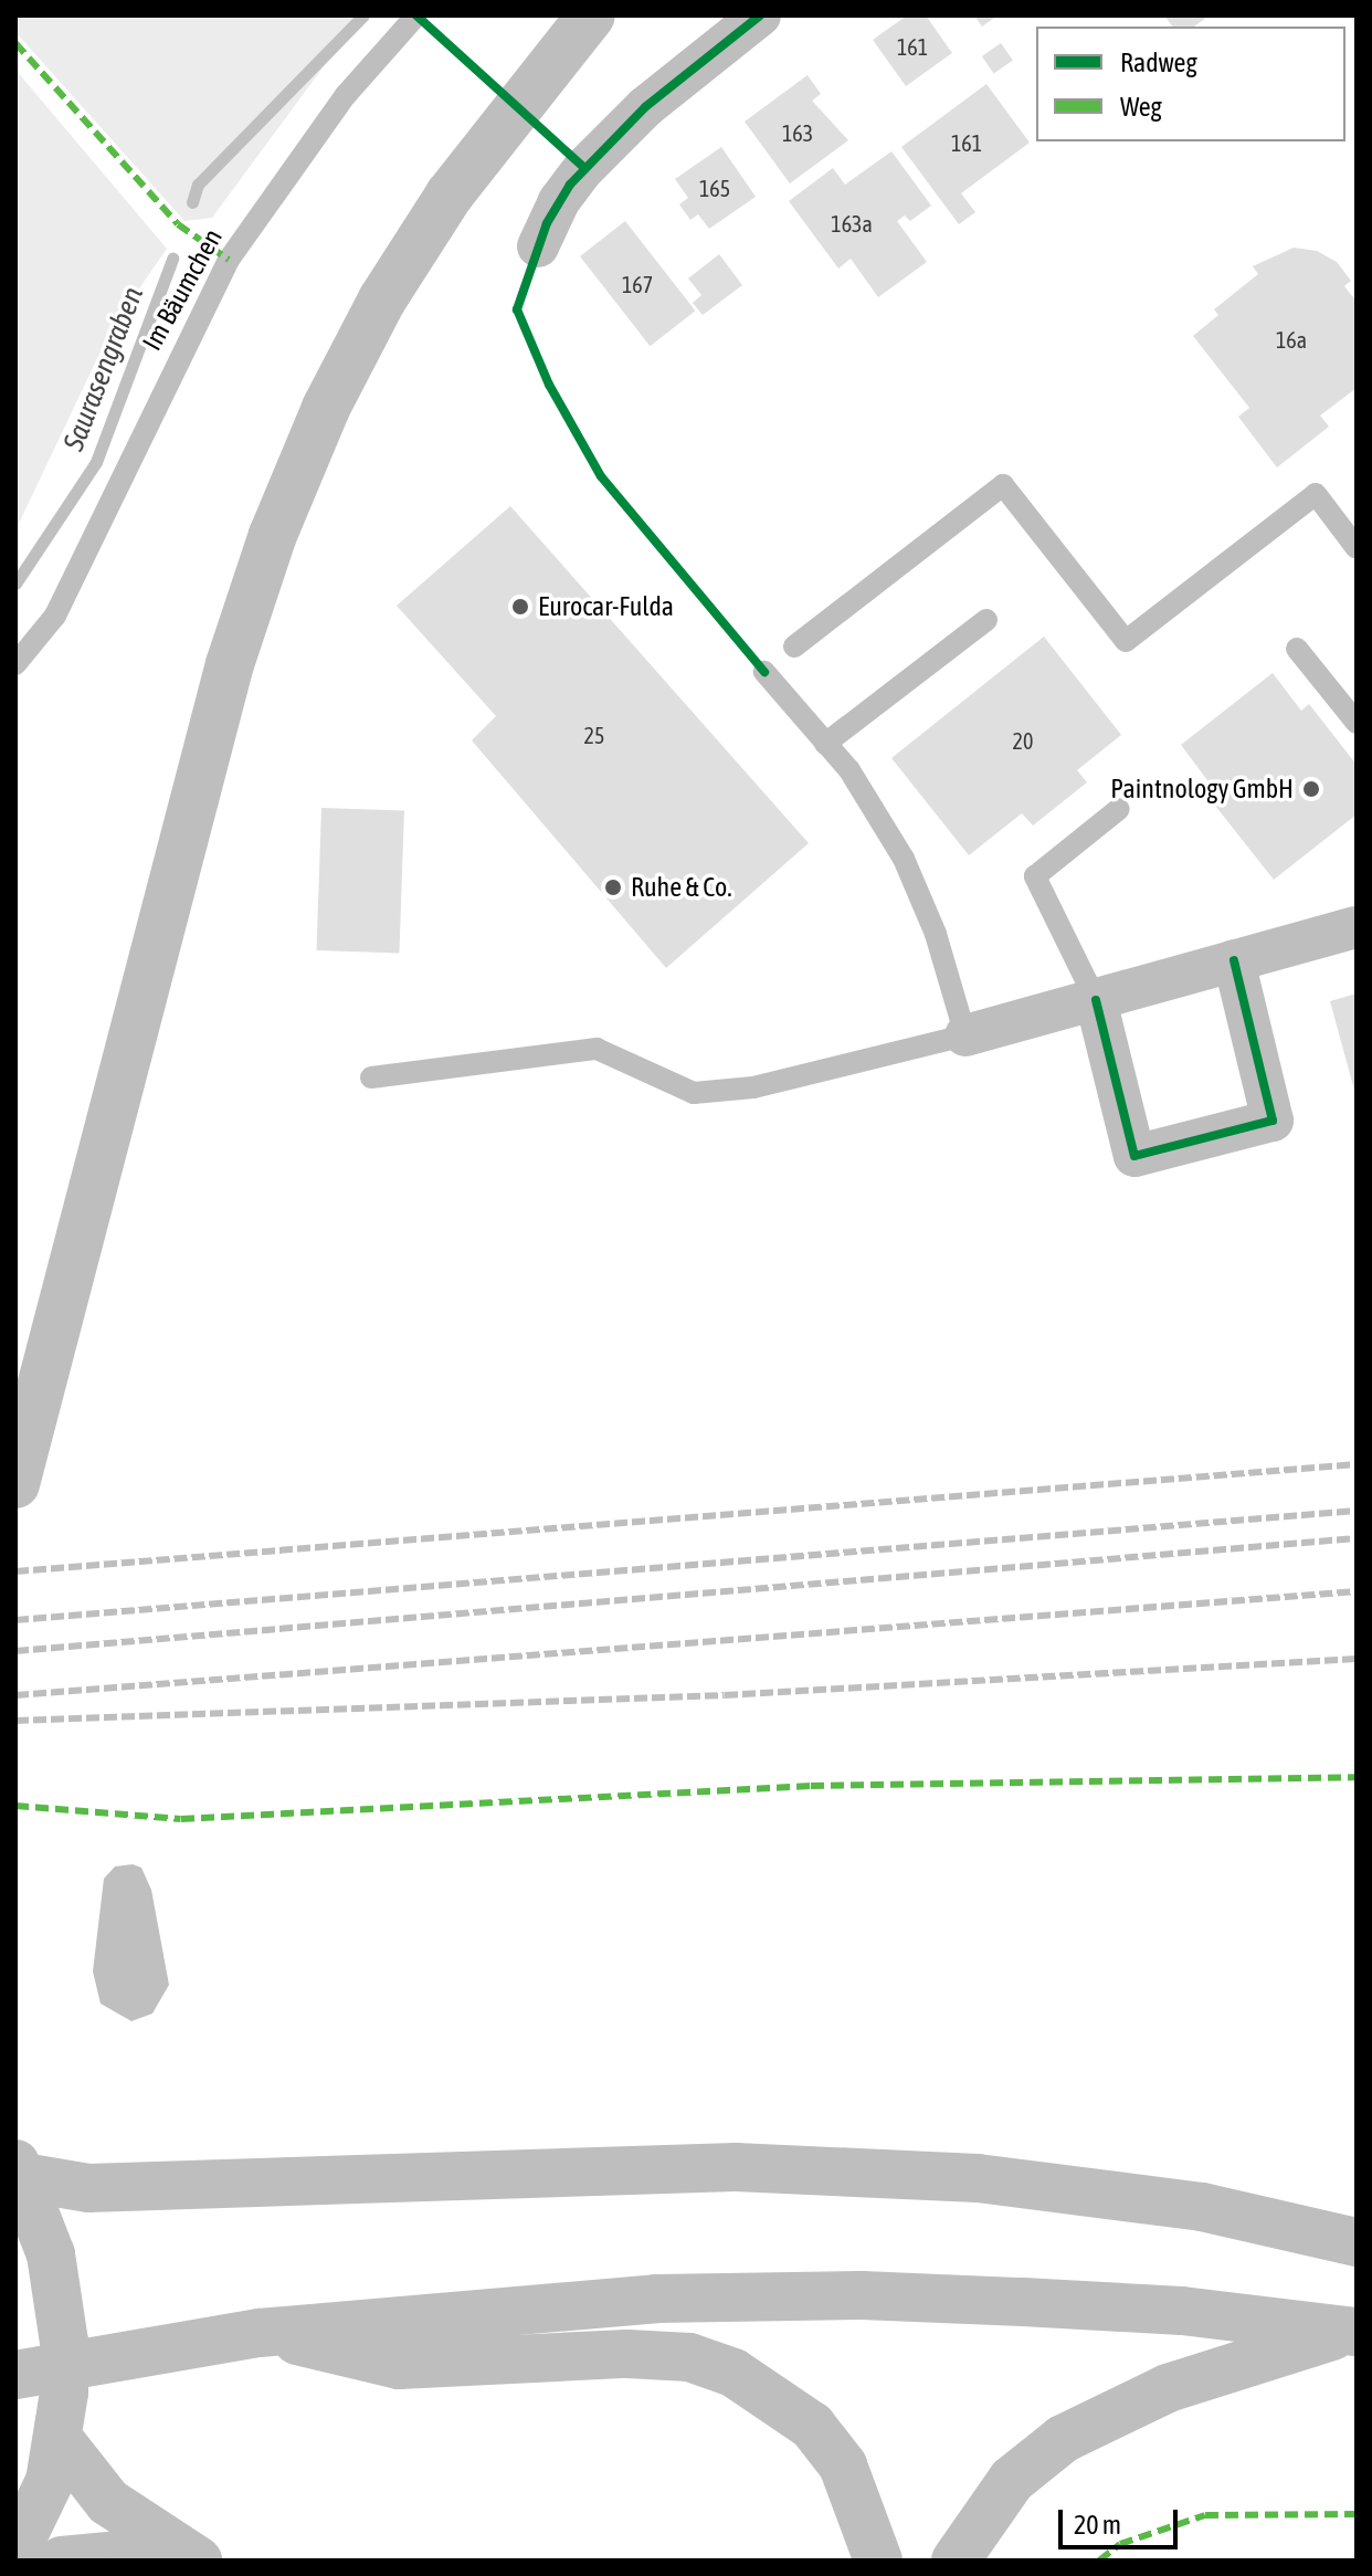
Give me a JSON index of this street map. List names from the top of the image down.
{
  "streets": {
    "lane": ["Im Bäumchen"]
  },
  "water": ["Saurasengraben"],
  "places": ["Eurocar-Fulda", "Paintnology GmbH", "Ruhe & Co."],
  "house_numbers": [
    "161",
    "163",
    "161",
    "165",
    "163a",
    "167",
    "16a",
    "25",
    "20"
  ],
  "legend": ["Radweg", "Weg"],
  "scale_bar": "20 m"
}
